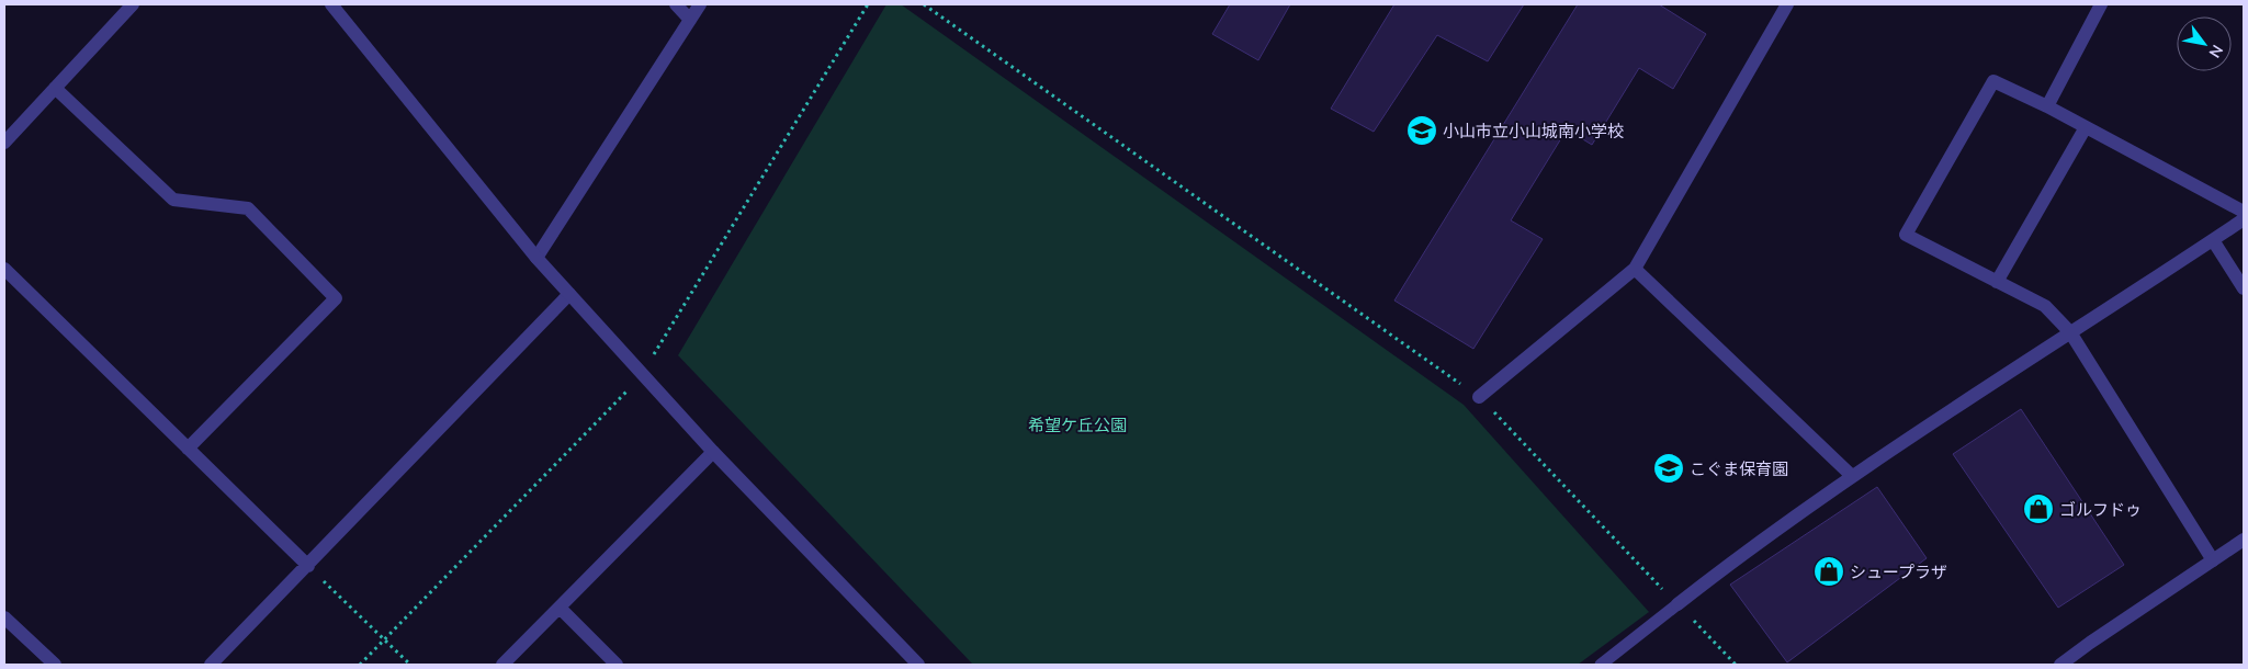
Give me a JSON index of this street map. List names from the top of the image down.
{
  "parks": ["希望ケ丘公園"],
  "places": {
    "school or university": ["小山市立小山城南小学校", "こぐま保育園"],
    "shop": ["ゴルフドゥ", "シュープラザ"]
  },
  "north": "bottom right"
}
